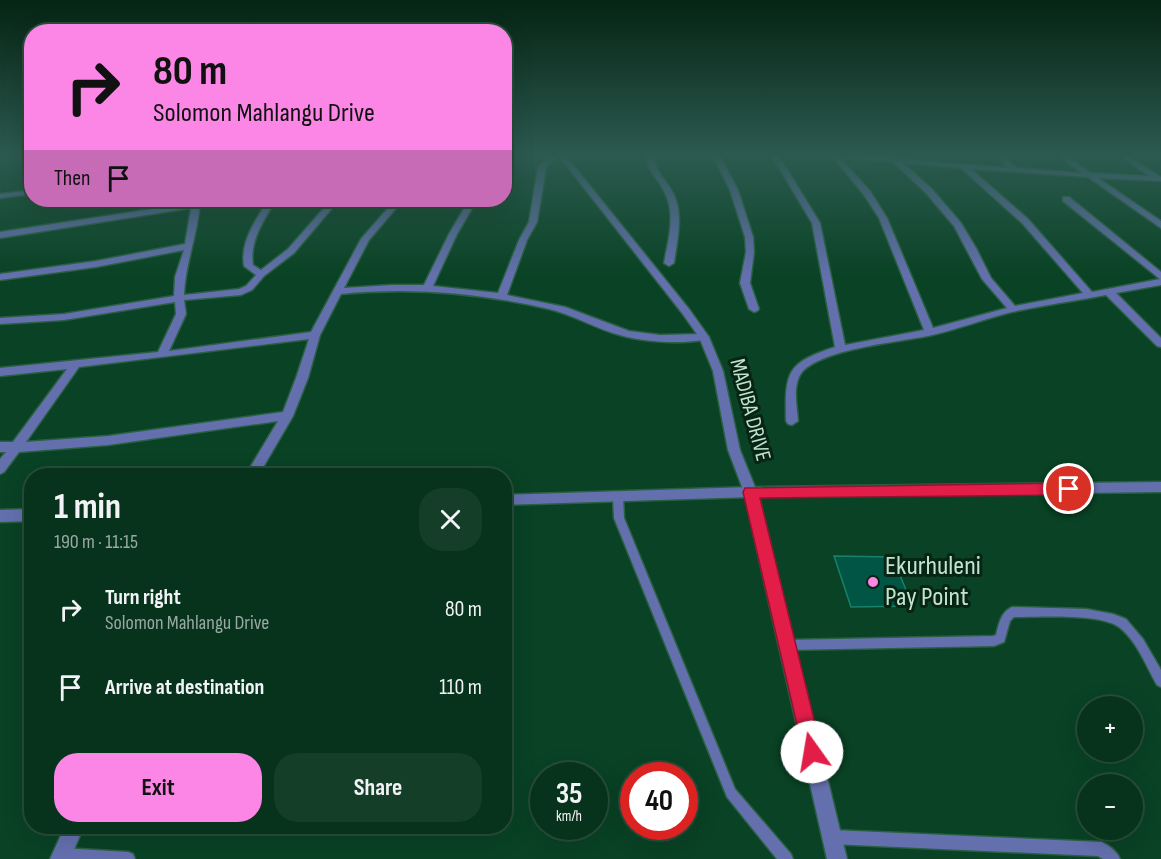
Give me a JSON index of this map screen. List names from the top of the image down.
{
  "streets": {
    "street": ["MADIBA DRIVE"]
  },
  "places": ["Ekurhuleni Pay Point"],
  "page": {
    "turn": ["80 m", "Solomon Mahlangu Drive"],
    "then": "Then",
    "heading": ["1 min", "190 m · 11:15"],
    "list": [
      {
        "name": "Turn right",
        "note": "Solomon Mahlangu Drive",
        "value": "80 m"
      },
      {
        "name": "Arrive at destination",
        "value": "110 m"
      }
    ],
    "map_buttons": ["+", "−"],
    "buttons": ["Exit", "Share"],
    "speed": "35 km/h",
    "limit": "40"
  }
}
